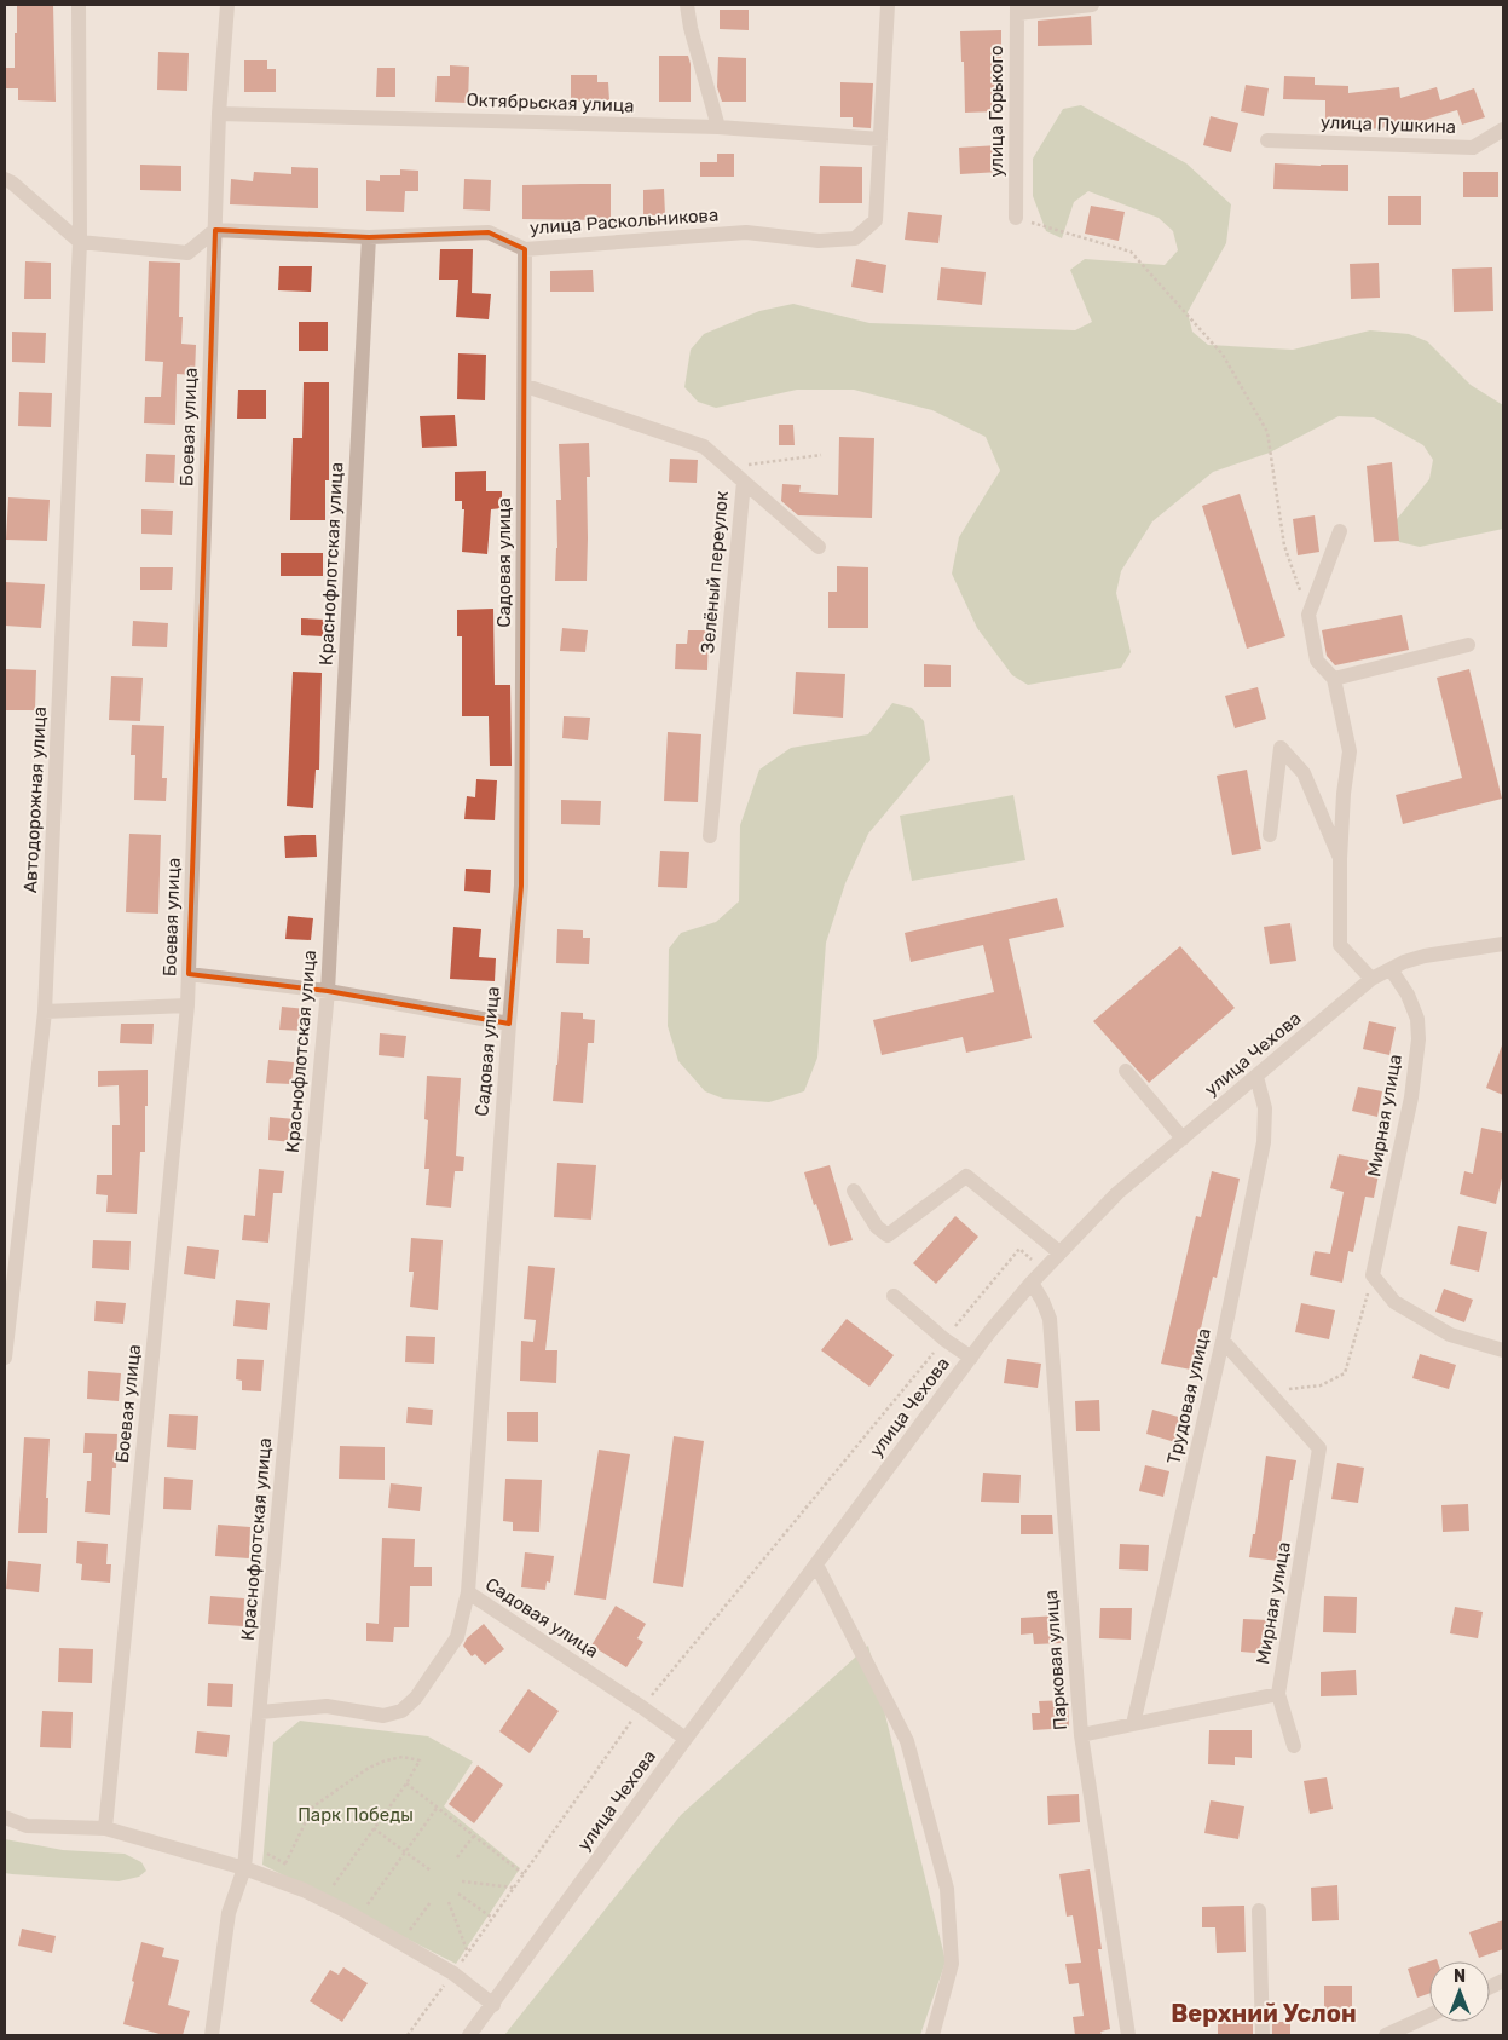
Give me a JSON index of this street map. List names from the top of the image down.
{
  "streets": {
    "street": [
      "Октябрьская улица",
      "улица Горького",
      "улица Пушкина",
      "улица Раскольникова",
      "Боевая улица",
      "Садовая улица",
      "Краснофлотская улица",
      "Зелёный переулок",
      "Автодорожная улица",
      "улица Чехова",
      "Мирная улица",
      "Трудовая улица",
      "Парковая улица"
    ]
  },
  "crossings": [
    ["Октябрьская улица", "улица Раскольникова"],
    ["Октябрьская улица", "Боевая улица"],
    ["улица Раскольникова", "Боевая улица"],
    ["улица Раскольникова", "Садовая улица"],
    ["улица Раскольникова", "Краснофлотская улица"],
    ["Садовая улица", "Зелёный переулок"],
    ["Садовая улица", "улица Чехова"],
    ["улица Чехова", "Мирная улица"],
    ["улица Чехова", "Трудовая улица"],
    ["улица Чехова", "Парковая улица"]
  ],
  "districts": ["Верхний Услон"],
  "parks": ["Парк Победы"],
  "north": "top"
}
